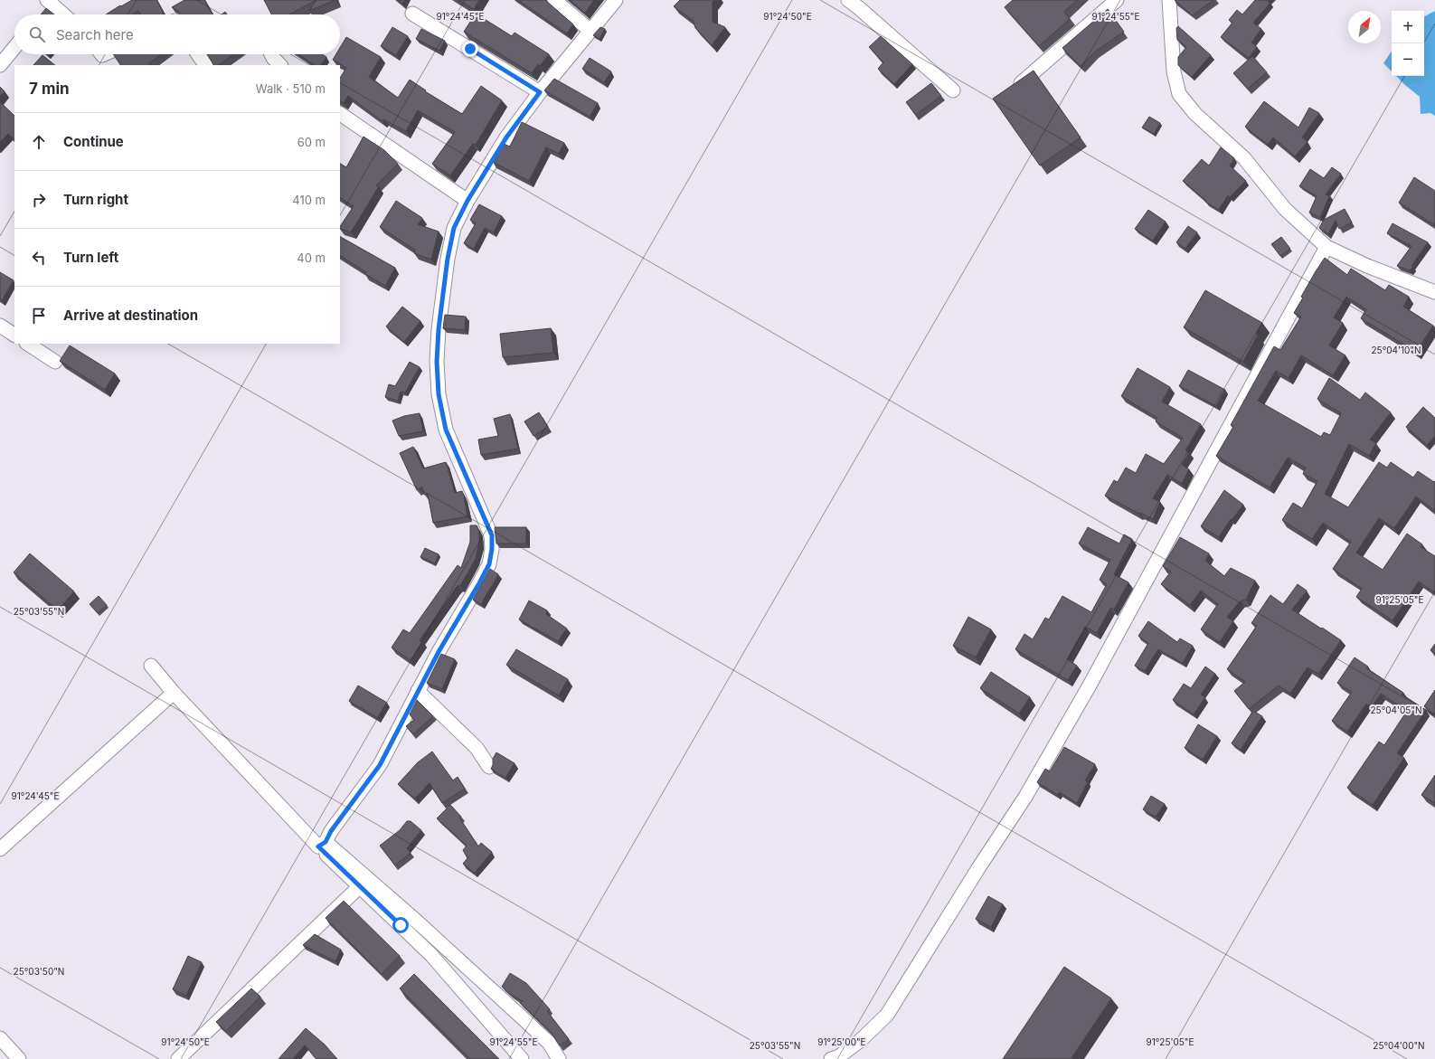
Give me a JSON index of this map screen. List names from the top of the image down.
{
  "north": "top right",
  "page": {
    "map_buttons": ["+", "−"],
    "search": "Search here",
    "heading": ["7 min", "Walk · 510 m"],
    "list": [
      ["Continue", "60 m"],
      ["Turn right", "410 m"],
      ["Turn left", "40 m"],
      "Arrive at destination"
    ]
  },
  "coordinates": [
    "91°24'45\"E",
    "91°24'50\"E",
    "91°24'55\"E",
    "25°04'10\"N",
    "91°25'05\"E",
    "25°03'55\"N",
    "25°04'05\"N",
    "25°03'50\"N",
    "91°25'00\"E",
    "25°04'00\"N"
  ]
}
